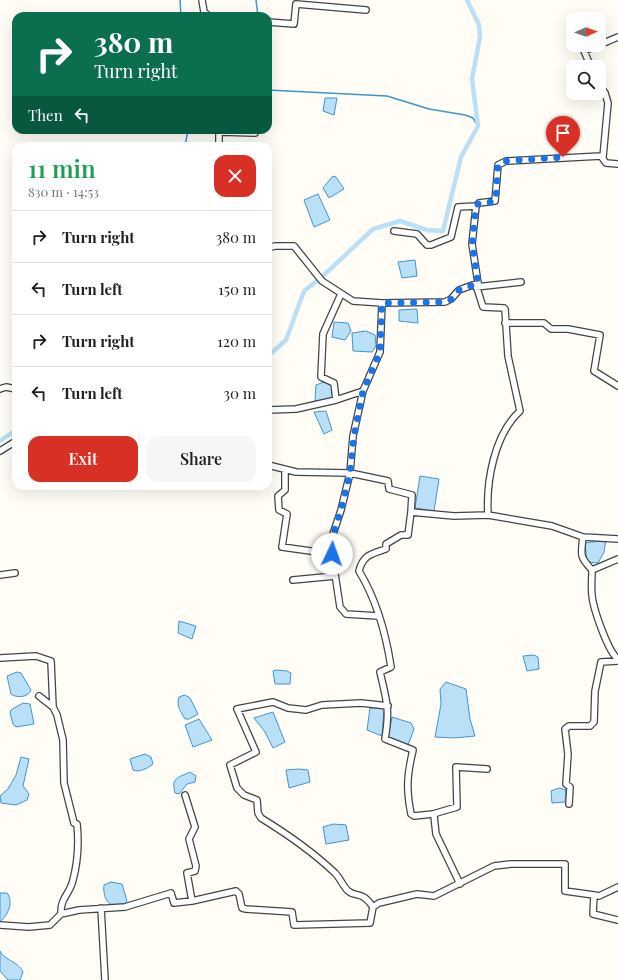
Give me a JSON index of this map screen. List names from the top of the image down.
{
  "north": "right",
  "page": {
    "turn": ["380 m", "Turn right"],
    "then": "Then",
    "heading": ["11 min", "830 m · 14:53"],
    "list": [
      {
        "name": "Turn right",
        "value": "380 m"
      },
      {
        "name": "Turn left",
        "value": "150 m"
      },
      {
        "name": "Turn right",
        "value": "120 m"
      },
      {
        "name": "Turn left",
        "value": "30 m"
      }
    ],
    "buttons": ["Exit", "Share"]
  }
}
